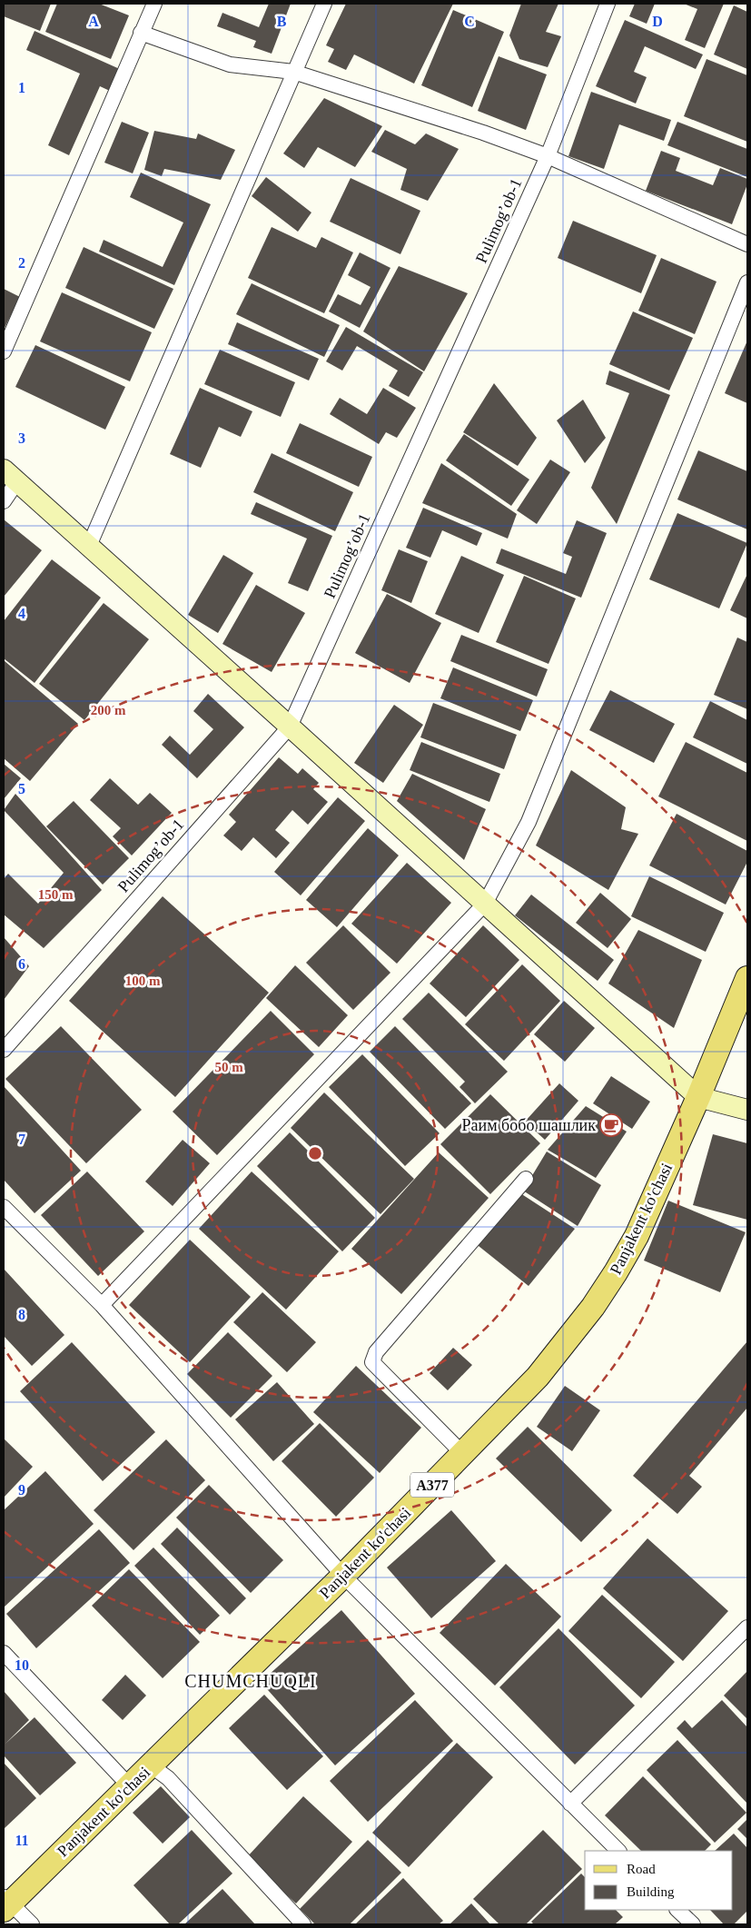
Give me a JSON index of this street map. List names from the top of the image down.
{
  "streets": {
    "main road": ["Panjakent ko'chasi", "A377"],
    "street": ["Pulimog’ob-1"]
  },
  "districts": ["CHUMCHUQLI"],
  "places": {
    "cafe": ["Раим бобо шашлик"]
  },
  "legend": ["Road", "Building"],
  "grid": {
    "columns": [
      "A",
      "B",
      "C",
      "D"
    ],
    "rows": [
      "1",
      "2",
      "3",
      "4",
      "5",
      "6",
      "7",
      "8",
      "9",
      "10",
      "11"
    ]
  },
  "rings": [
    "200 m",
    "150 m",
    "100 m",
    "50 m"
  ]
}
